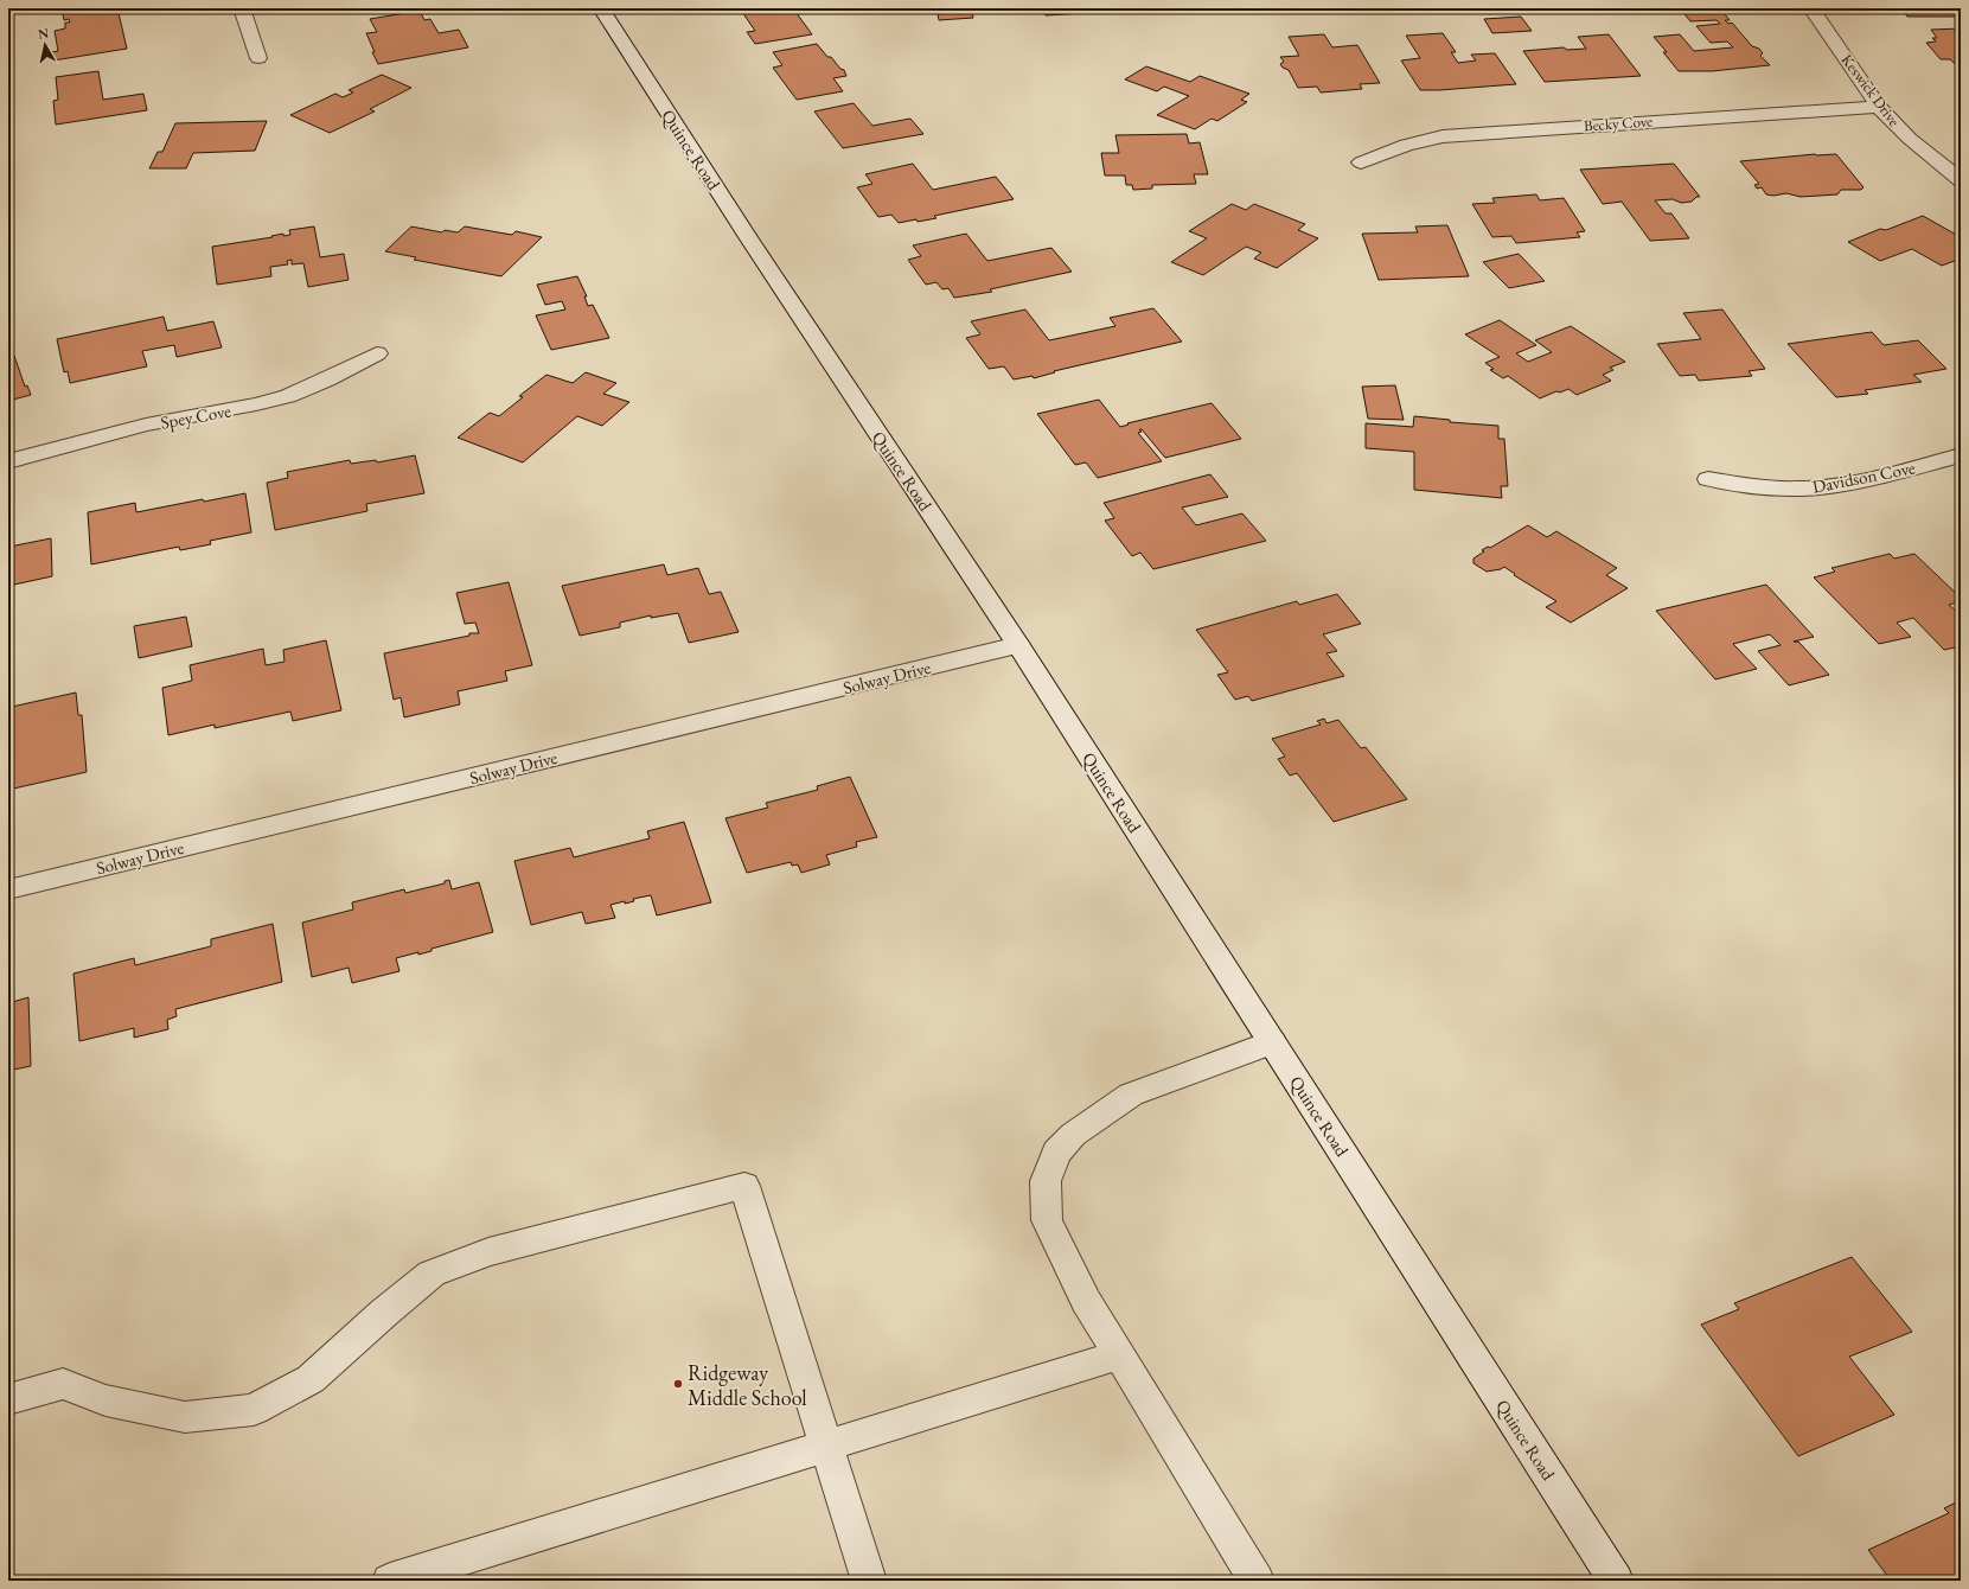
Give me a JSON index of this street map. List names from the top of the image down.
{
  "streets": {
    "street": [
      "Keswick Drive",
      "Becky Cove",
      "Quince Road",
      "Spey Cove",
      "Davidson Cove",
      "Solway Drive"
    ]
  },
  "crossings": [
    ["Keswick Drive", "Becky Cove"],
    ["Quince Road", "Solway Drive"]
  ],
  "places": ["Ridgeway Middle School"],
  "north": "top"
}
